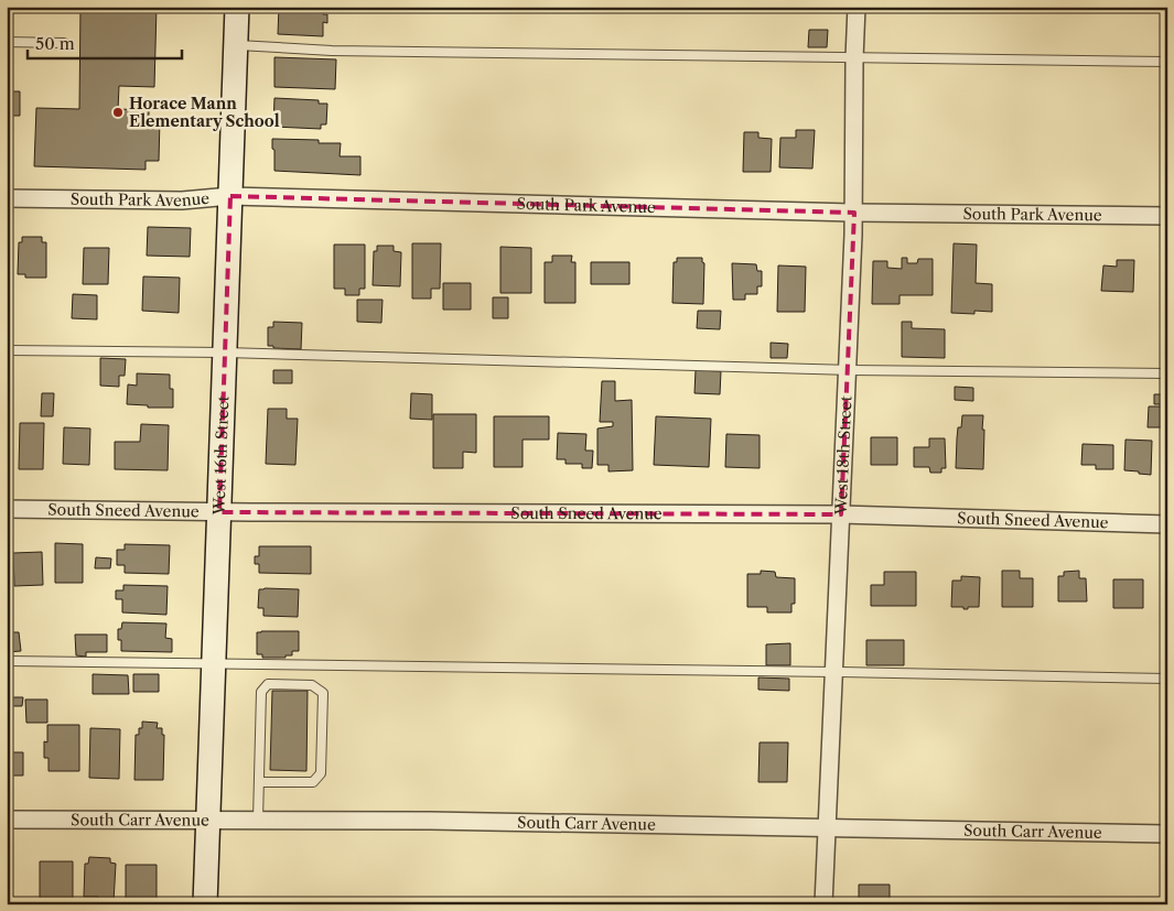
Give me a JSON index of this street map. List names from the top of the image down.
{
  "streets": {
    "main road": ["West 16th Street"],
    "street": [
      "South Park Avenue",
      "West 18th Street",
      "South Sneed Avenue",
      "South Carr Avenue"
    ]
  },
  "crossings": [
    ["South Park Avenue", "West 16th Street"],
    ["South Park Avenue", "West 18th Street"],
    ["West 16th Street", "South Sneed Avenue"],
    ["West 16th Street", "South Carr Avenue"],
    ["West 18th Street", "South Sneed Avenue"],
    ["West 18th Street", "South Carr Avenue"]
  ],
  "places": ["Horace Mann Elementary School"],
  "scale_bar": "50 m"
}
